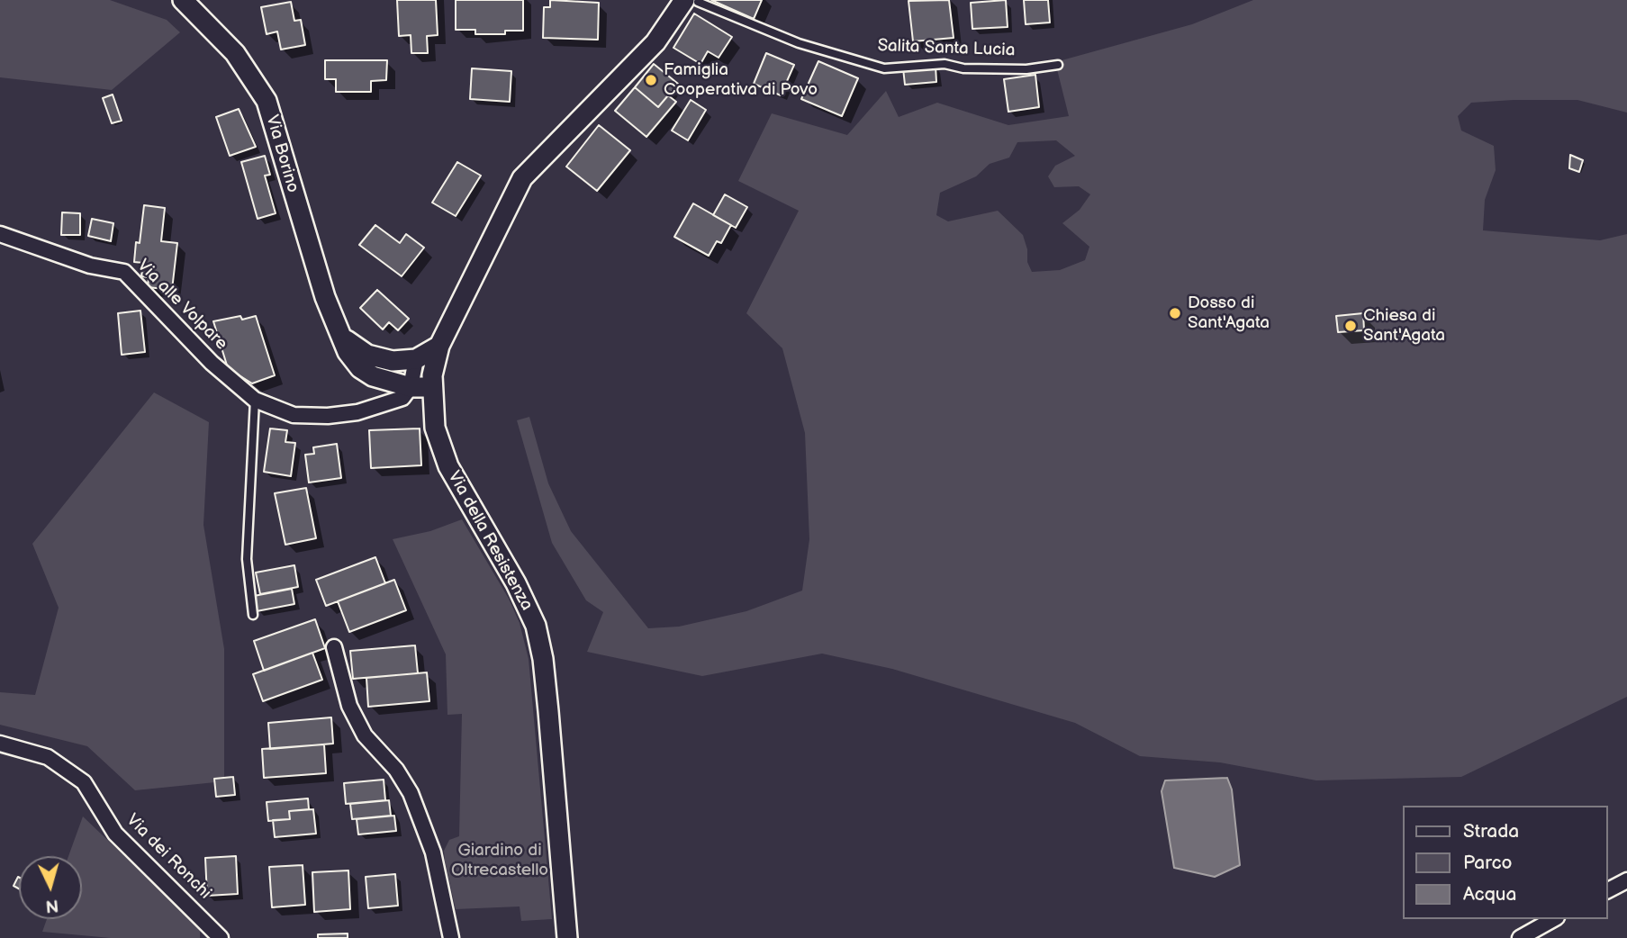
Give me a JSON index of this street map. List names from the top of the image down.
{
  "streets": {
    "street": [
      "Via Borino",
      "Via alle Volpare",
      "Via della Resistenza",
      "Via dei Ronchi"
    ],
    "lane": ["Salita Santa Lucia"]
  },
  "crossings": [
    ["Salita Santa Lucia", "Via della Resistenza"],
    ["Via Borino", "Via alle Volpare"],
    ["Via Borino", "Via della Resistenza"]
  ],
  "parks": ["Giardino di Oltrecastello"],
  "places": ["Famiglia Cooperativa di Povo", "Dosso di Sant'Agata", "Chiesa di Sant'Agata"],
  "legend": ["Strada", "Parco", "Acqua"],
  "north": "bottom"
}
